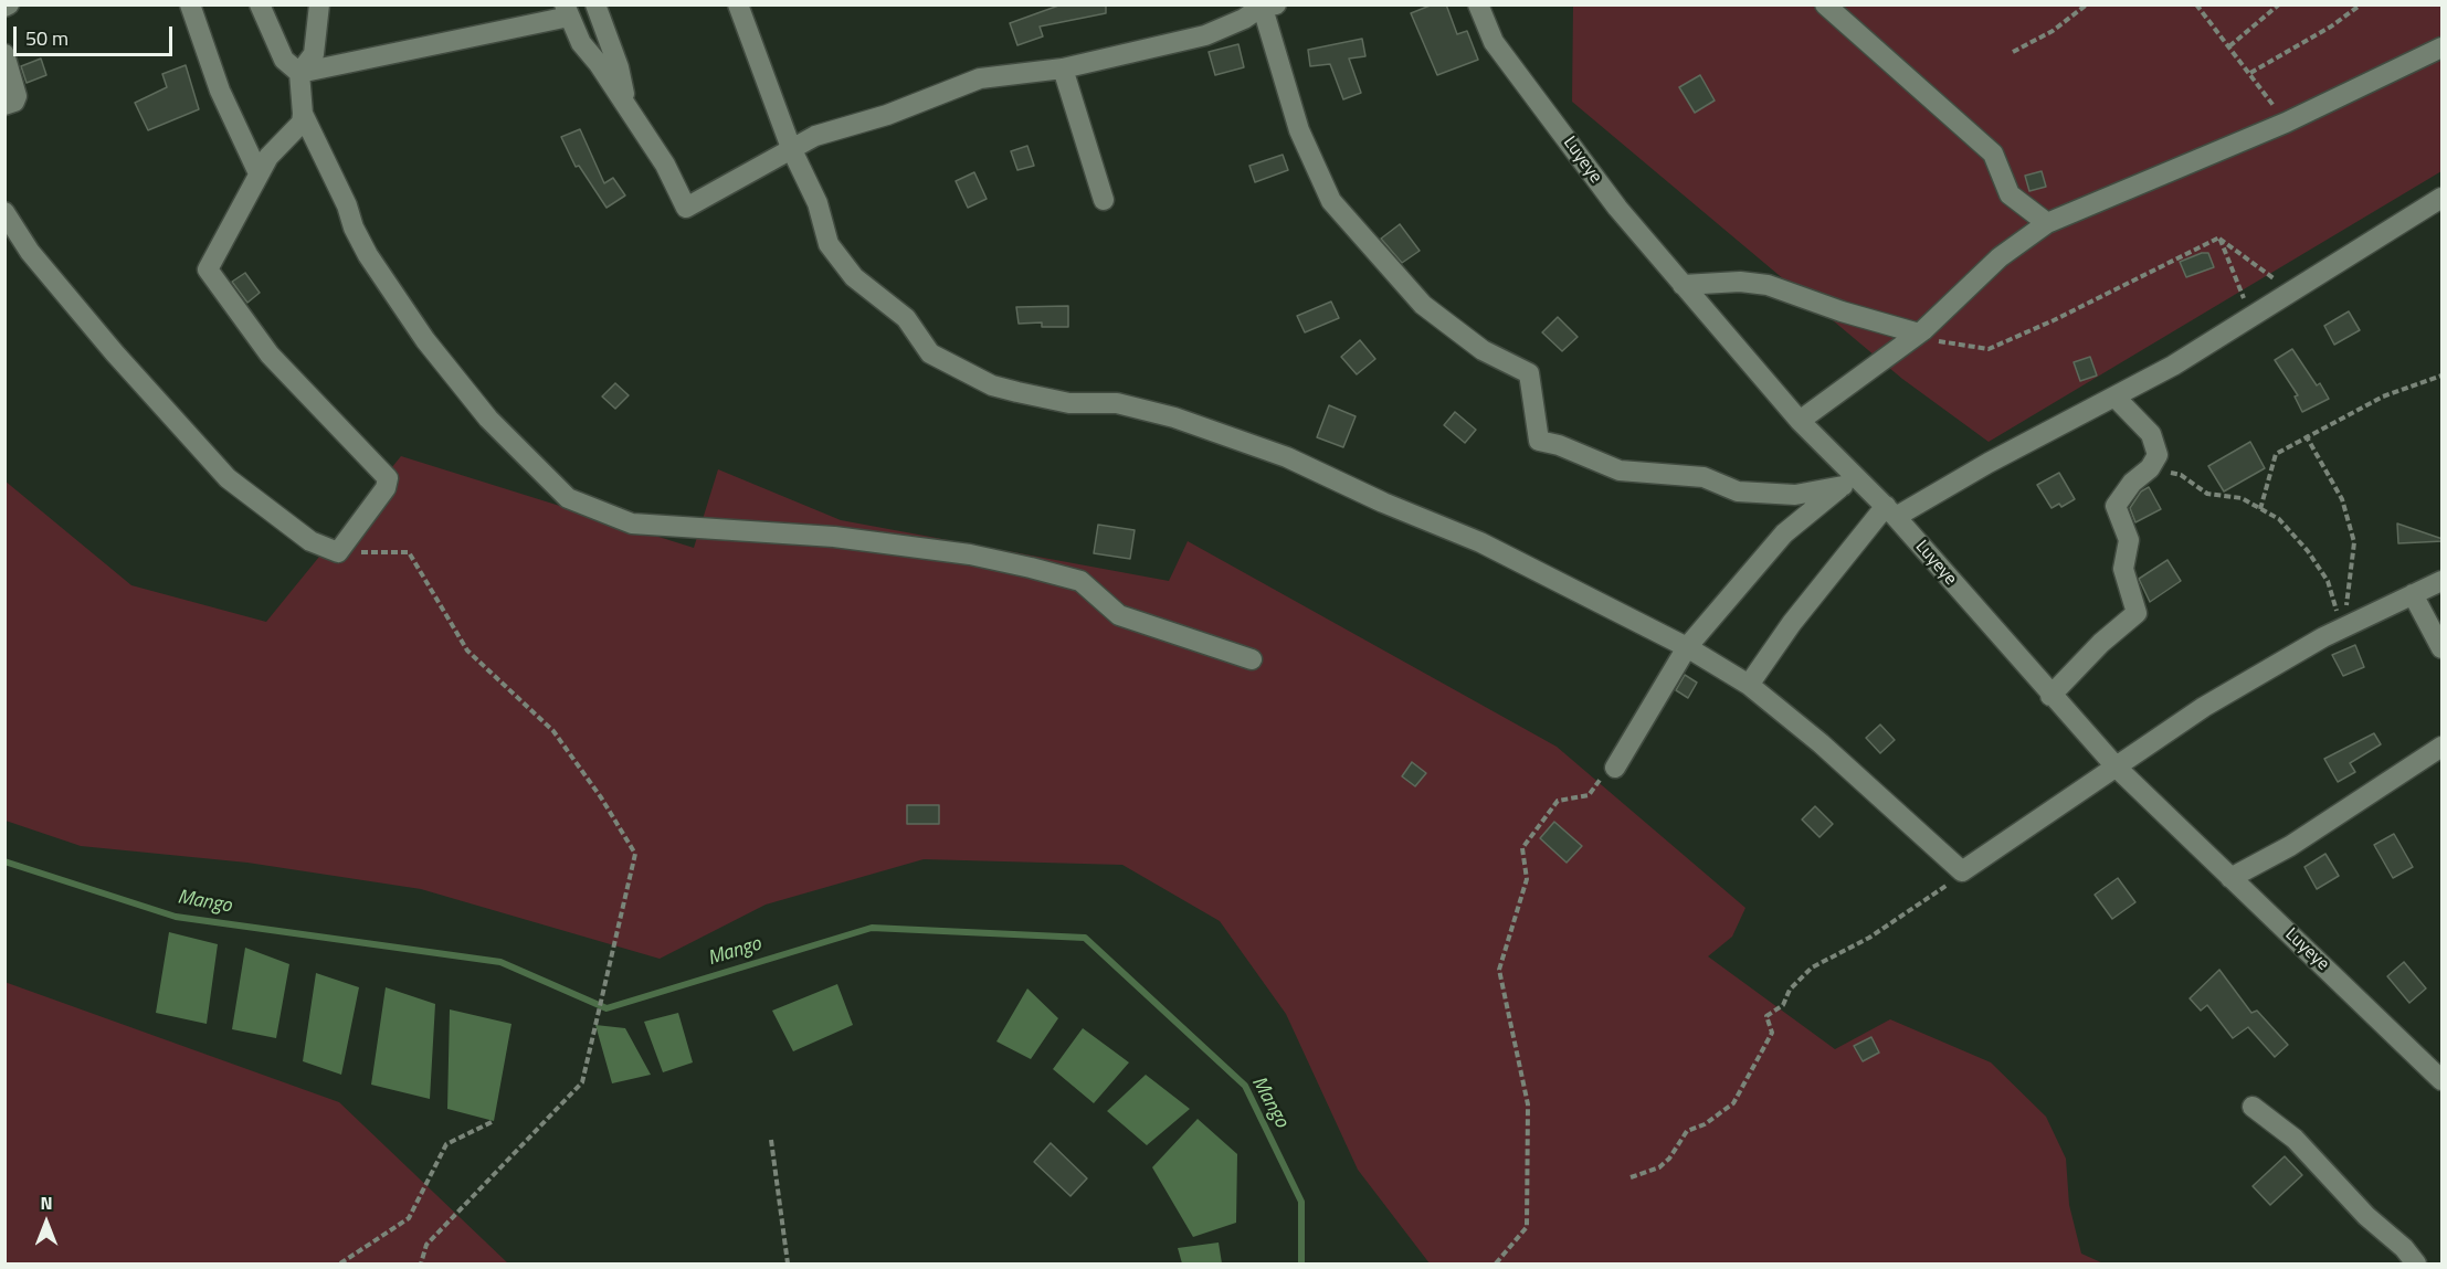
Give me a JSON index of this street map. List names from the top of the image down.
{
  "streets": {
    "street": ["Luyeye"]
  },
  "water": ["Mango"],
  "scale_bar": "50 m",
  "north": "top"
}
